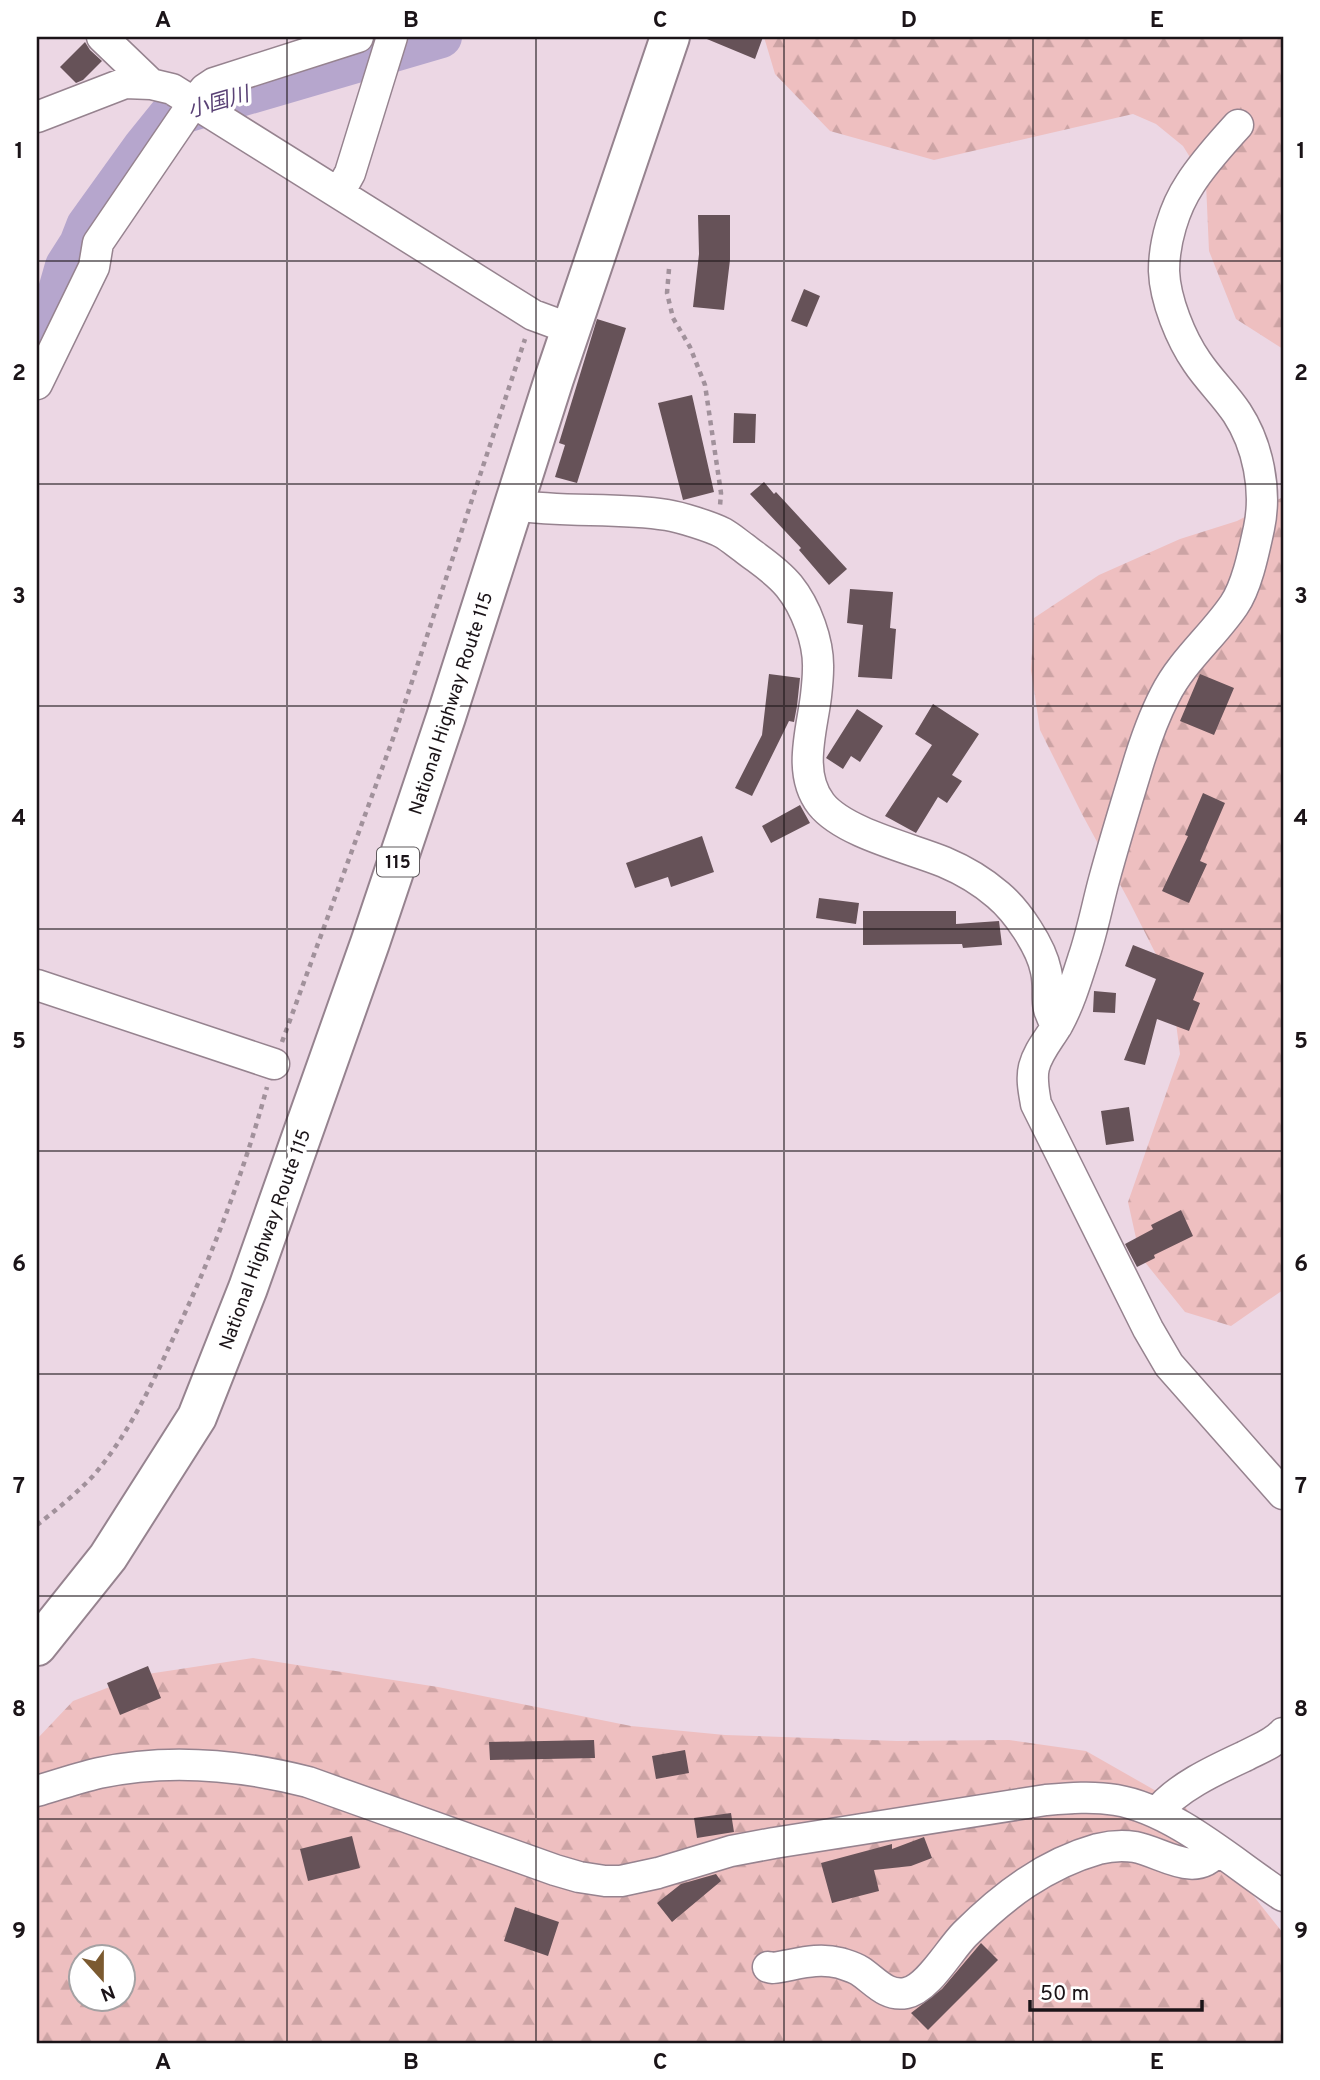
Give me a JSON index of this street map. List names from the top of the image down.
{
  "streets": {
    "highway": ["National Highway Route 115", "115"]
  },
  "water": ["小国川"],
  "scale_bar": "50 m",
  "north": "bottom",
  "grid": {
    "columns": [
      "A",
      "B",
      "C",
      "D",
      "E"
    ],
    "rows": [
      "1",
      "2",
      "3",
      "4",
      "5",
      "6",
      "7",
      "8",
      "9"
    ]
  }
}
